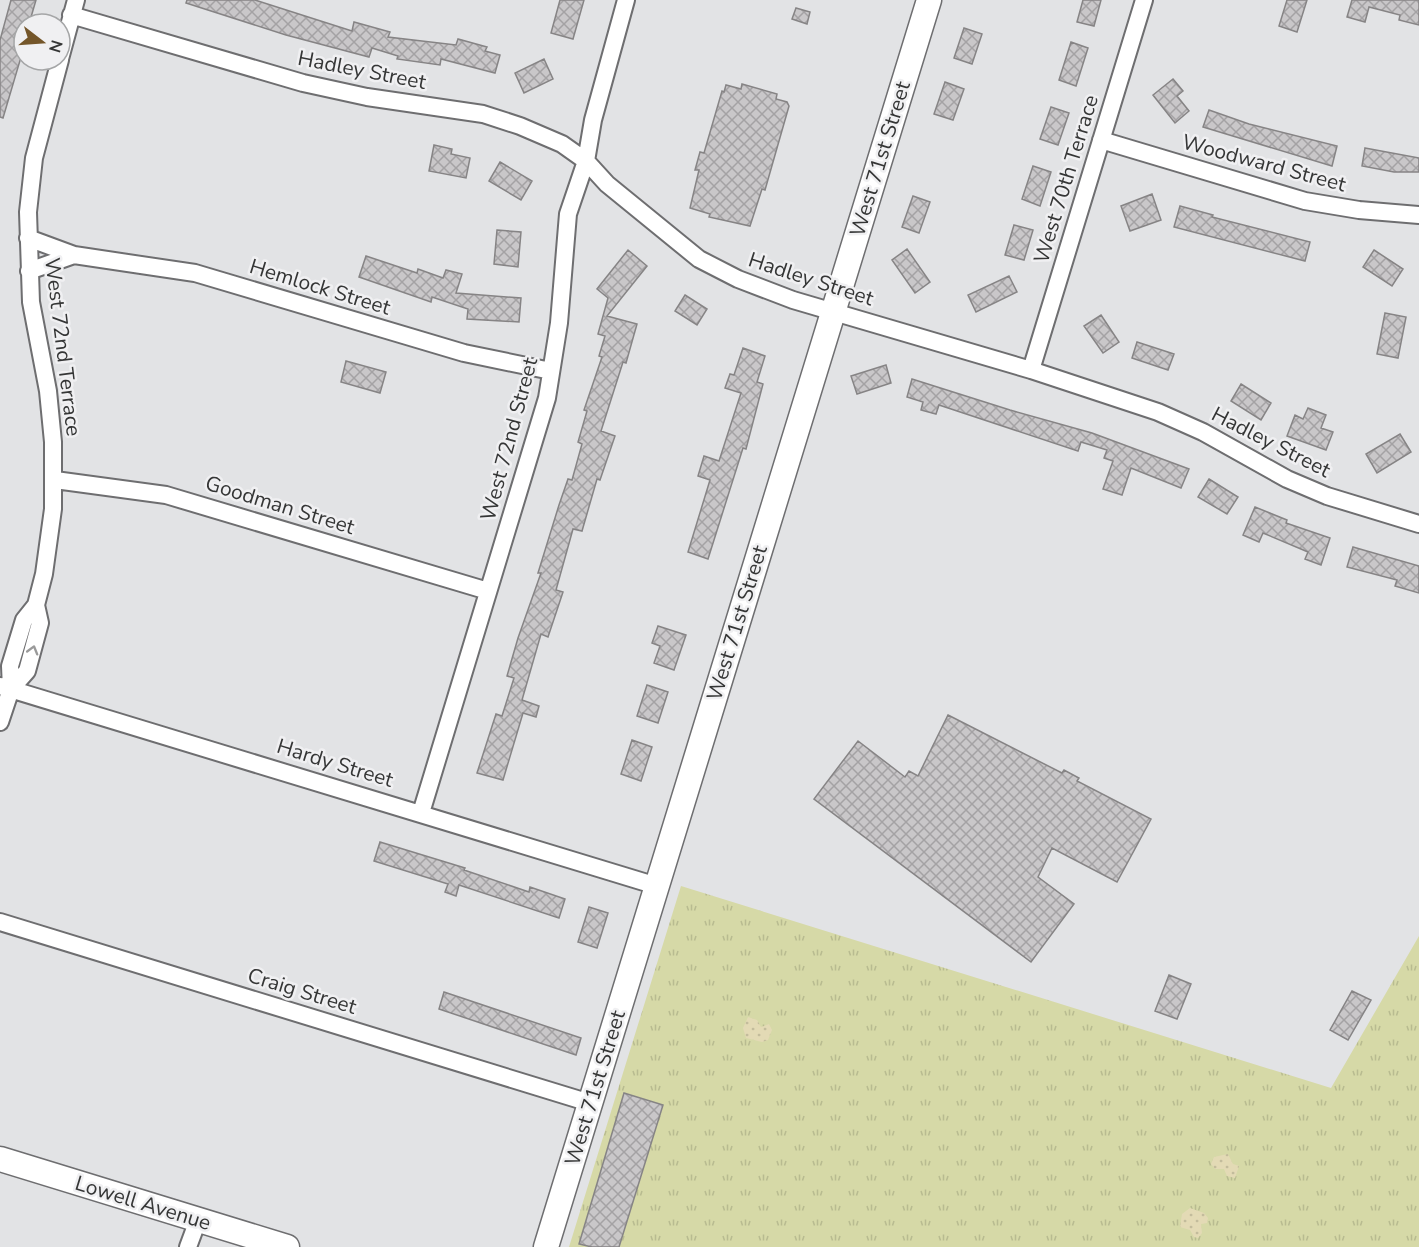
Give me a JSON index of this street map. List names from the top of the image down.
{
  "streets": {
    "street": [
      "Hadley Street",
      "West 71st Street",
      "Woodward Street",
      "West 70th Terrace",
      "Hemlock Street",
      "West 72nd Terrace",
      "West 72nd Street",
      "Goodman Street",
      "Hardy Street",
      "Craig Street",
      "Lowell Avenue"
    ]
  },
  "crossings": [
    ["Hadley Street", "West 71st Street"],
    ["Hadley Street", "West 70th Terrace"],
    ["Hadley Street", "West 72nd Street"],
    ["West 71st Street", "Hardy Street"],
    ["West 71st Street", "Craig Street"],
    ["Woodward Street", "West 70th Terrace"],
    ["Hemlock Street", "West 72nd Terrace"],
    ["Hemlock Street", "West 72nd Street"],
    ["West 72nd Terrace", "Goodman Street"],
    ["West 72nd Terrace", "Hardy Street"],
    ["West 72nd Street", "Goodman Street"],
    ["West 72nd Street", "Hardy Street"]
  ],
  "north": "right"
}
